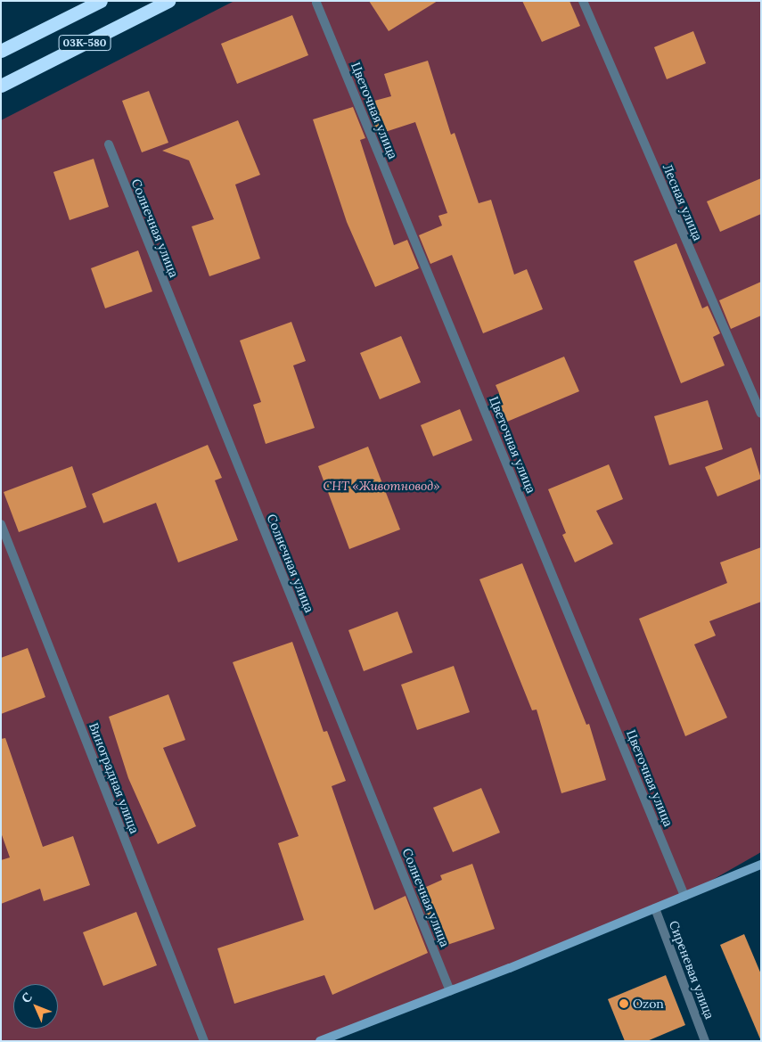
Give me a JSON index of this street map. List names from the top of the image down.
{
  "streets": {
    "highway": ["03К-580"],
    "street": [
      "Цветочная улица",
      "Лесная улица",
      "Солнечная улица",
      "Виноградная улица",
      "Сиреневая улица"
    ]
  },
  "parks": ["СНТ «Животновод»"],
  "places": ["Ozon"],
  "north": "top left"
}
